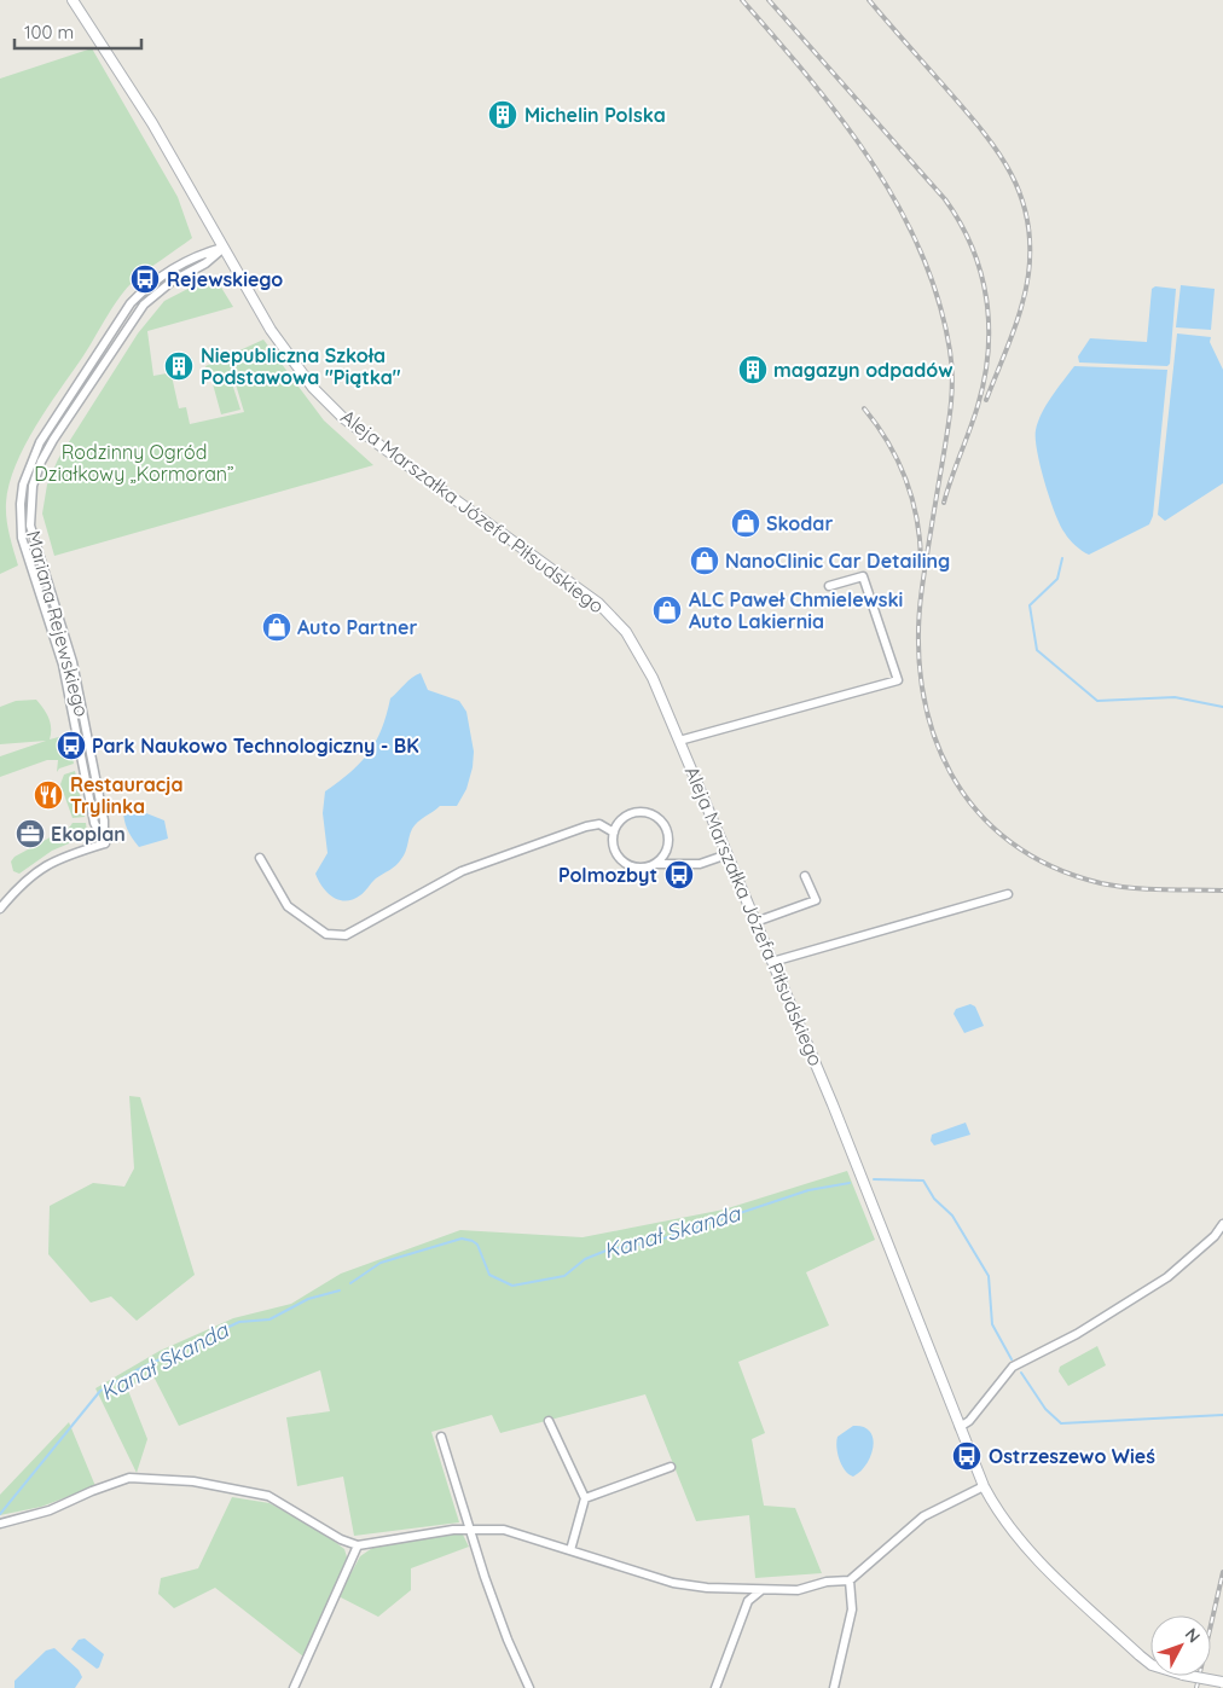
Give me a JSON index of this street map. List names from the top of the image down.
{
  "streets": {
    "street": ["Aleja Marszałka Józefa Piłsudskiego", "Mariana Rejewskiego"]
  },
  "crossings": [
    ["Aleja Marszałka Józefa Piłsudskiego", "Mariana Rejewskiego"]
  ],
  "water": ["Kanał Skanda"],
  "parks": ["Rodzinny Ogród Działkowy „Kormoran”"],
  "places": {
    "building": ["Michelin Polska", "Niepubliczna Szkoła Podstawowa \"Piątka\"", "magazyn odpadów"],
    "bus stop": [
      "Rejewskiego",
      "Park Naukowo Technologiczny - BK",
      "Polmozbyt",
      "Ostrzeszewo Wieś"
    ],
    "shop": [
      "Skodar",
      "NanoClinic Car Detailing",
      "ALC Paweł Chmielewski Auto Lakiernia",
      "Auto Partner"
    ],
    "restaurant": ["Restauracja Trylinka"],
    "office": ["Ekoplan"]
  },
  "scale_bar": "100 m",
  "north": "top right"
}
